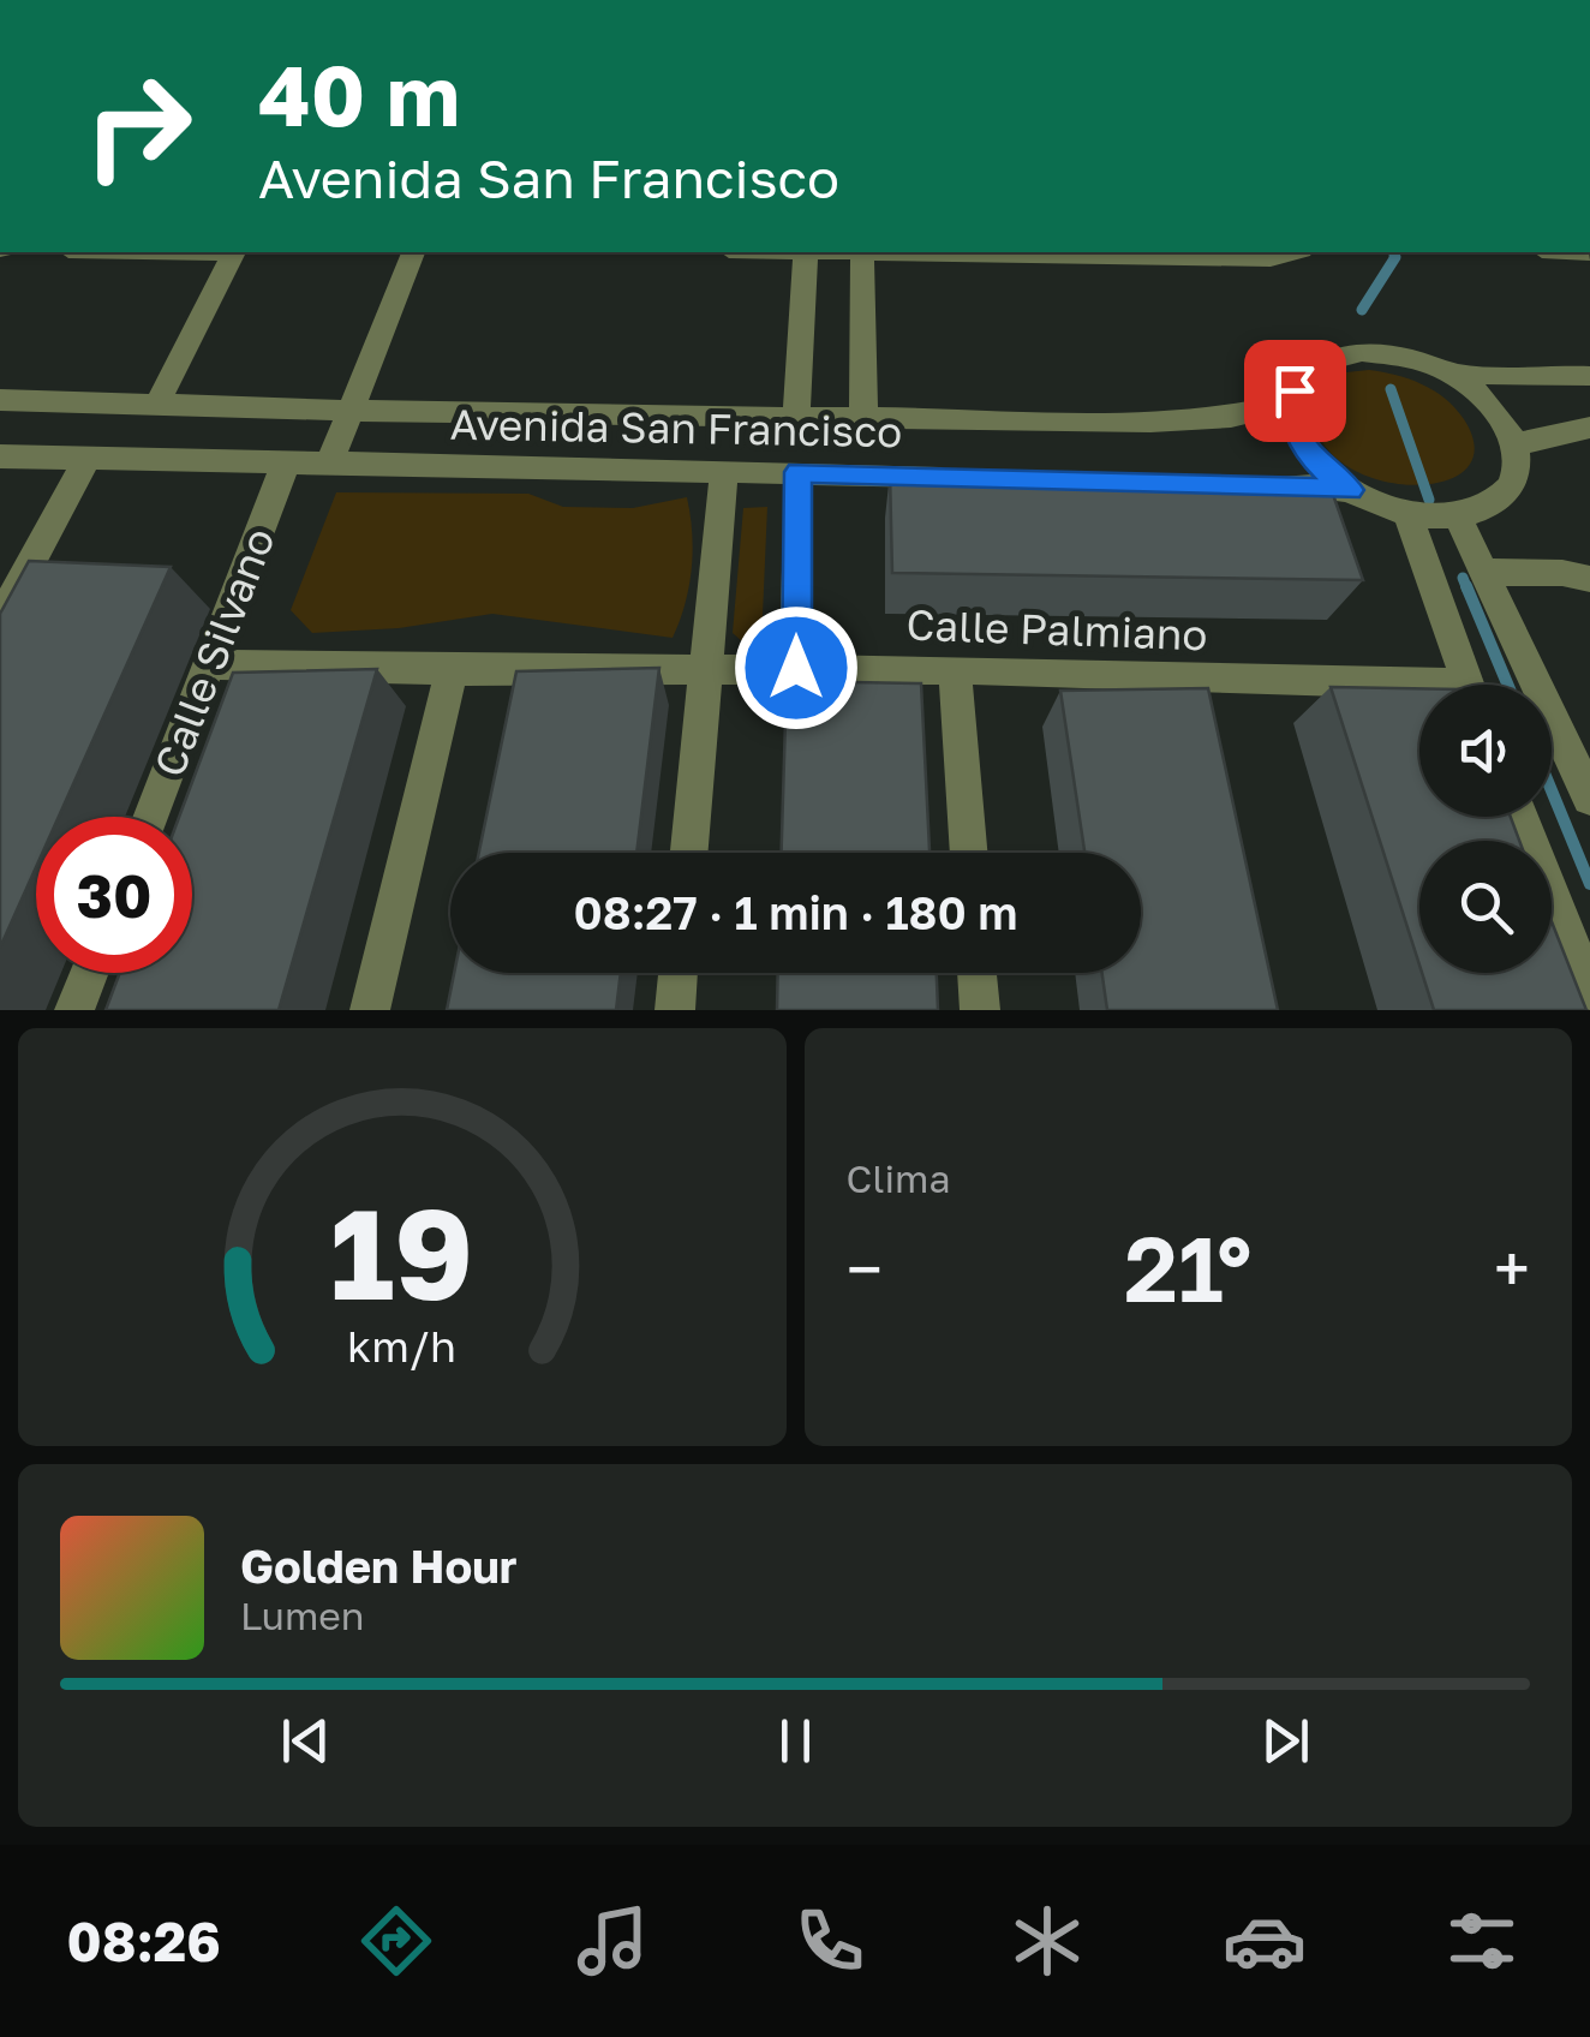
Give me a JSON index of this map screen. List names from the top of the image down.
{
  "streets": {
    "street": ["Avenida San Francisco", "Calle Palmiano", "Calle Silvano"]
  },
  "crossings": [
    ["Avenida San Francisco", "Calle Silvano"],
    ["Calle Palmiano", "Calle Silvano"]
  ],
  "page": {
    "turn": ["40 m", "Avenida San Francisco"],
    "limit": "30",
    "trip": "08:27 · 1 min · 180 m",
    "tile": "Clima",
    "heat": ["−", "21°", "+"],
    "song": ["Golden Hour", "Lumen"],
    "tabs": "08:26",
    "gauge": ["19", "km/h"]
  }
}
